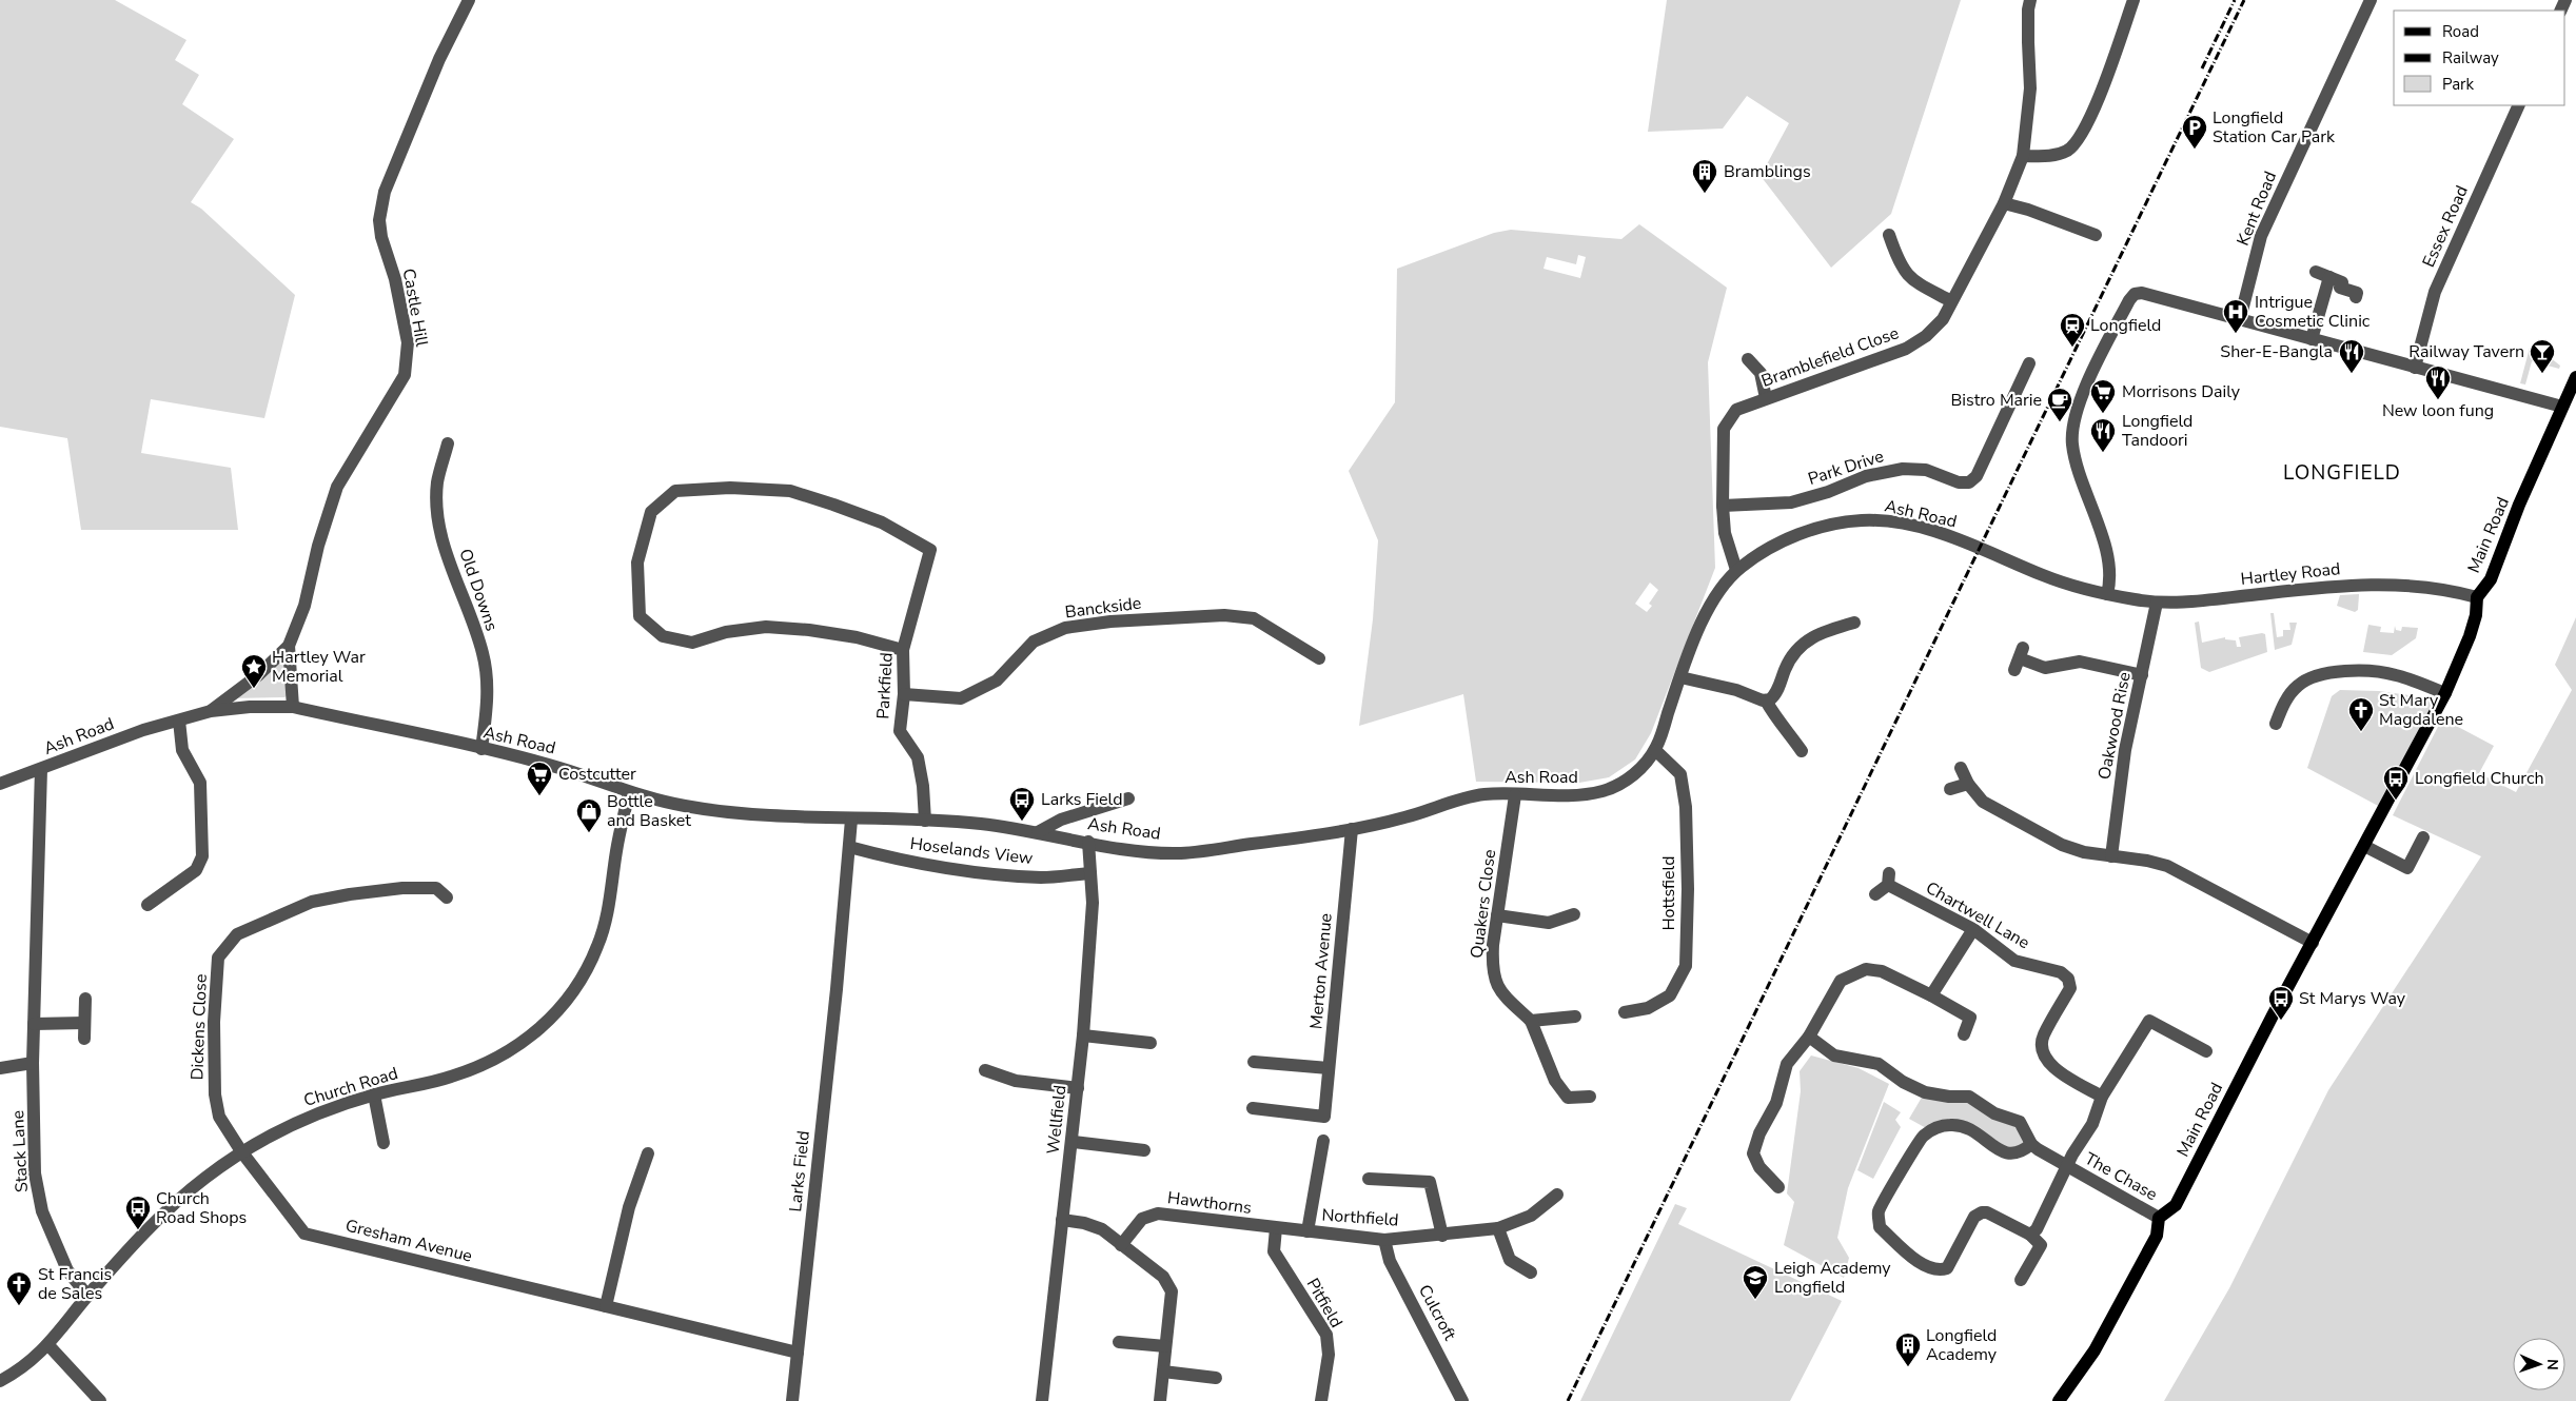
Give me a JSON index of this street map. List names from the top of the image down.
{
  "streets": {
    "main road": ["Main Road"],
    "street": [
      "Kent Road",
      "Essex Road",
      "Castle Hill",
      "Bramblefield Close",
      "Park Drive",
      "Ash Road",
      "Hartley Road",
      "Old Downs",
      "Banckside",
      "Parkfield",
      "Oakwood Rise",
      "Hoselands View",
      "Hottsfield",
      "Quakers Close",
      "Chartwell Lane",
      "Merton Avenue",
      "Dickens Close",
      "Church Road",
      "Wellfield",
      "Stack Lane",
      "Larks Field",
      "The Chase",
      "Hawthorns",
      "Northfield",
      "Gresham Avenue",
      "Pitfield",
      "Culcroft"
    ]
  },
  "crossings": [
    ["Castle Hill", "Ash Road"],
    ["Bramblefield Close", "Park Drive"],
    ["Bramblefield Close", "Ash Road"],
    ["Ash Road", "Hartley Road"],
    ["Ash Road", "Old Downs"],
    ["Ash Road", "Parkfield"],
    ["Ash Road", "Hottsfield"],
    ["Ash Road", "Quakers Close"],
    ["Ash Road", "Merton Avenue"],
    ["Ash Road", "Church Road"],
    ["Ash Road", "Wellfield"],
    ["Ash Road", "Stack Lane"],
    ["Ash Road", "Larks Field"],
    ["Main Road", "Hartley Road"],
    ["Main Road", "The Chase"],
    ["Hartley Road", "Oakwood Rise"],
    ["Banckside", "Parkfield"],
    ["Hoselands View", "Wellfield"],
    ["Hoselands View", "Larks Field"],
    ["Dickens Close", "Church Road"],
    ["Dickens Close", "Gresham Avenue"],
    ["Church Road", "Stack Lane"],
    ["Church Road", "Gresham Avenue"],
    ["Larks Field", "Gresham Avenue"],
    ["Hawthorns", "Northfield"],
    ["Hawthorns", "Pitfield"],
    ["Northfield", "Pitfield"],
    ["Northfield", "Culcroft"]
  ],
  "districts": ["LONGFIELD"],
  "places": {
    "parking": ["Longfield Station Car Park"],
    "building": ["Bramblings", "Longfield Academy"],
    "hospital": ["Intrigue Cosmetic Clinic"],
    "station": ["Longfield"],
    "restaurant": ["Sher-E-Bangla", "New loon fung", "Longfield Tandoori"],
    "bar": ["Railway Tavern"],
    "supermarket": ["Morrisons Daily", "Costcutter"],
    "cafe": ["Bistro Marie"],
    "place": ["Hartley War Memorial"],
    "church": ["St Mary Magdalene", "St Francis de Sales"],
    "bus stop": [
      "Longfield Church",
      "Larks Field",
      "St Marys Way",
      "Church Road Shops"
    ],
    "shop": ["Bottle and Basket"],
    "school or university": ["Leigh Academy Longfield"]
  },
  "legend": ["Road", "Railway", "Park"],
  "north": "right"
}
